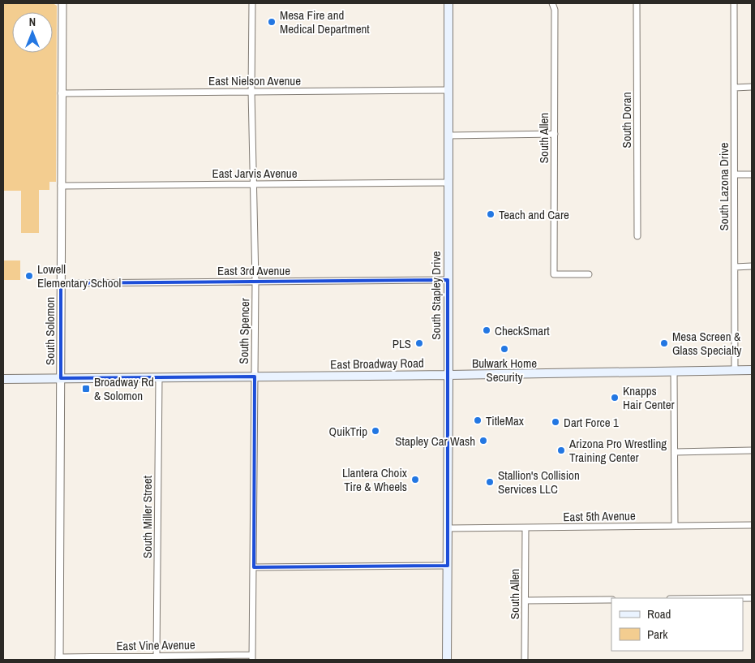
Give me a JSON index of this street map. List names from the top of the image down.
{
  "streets": {
    "main road": ["South Stapley Drive", "East Broadway Road"],
    "street": [
      "East Nielson Avenue",
      "South Doran",
      "South Allen",
      "East Jarvis Avenue",
      "South Lazona Drive",
      "East 3rd Avenue",
      "South Solomon",
      "South Spencer",
      "East 5th Avenue",
      "South Miller Street",
      "East Vine Avenue"
    ]
  },
  "crossings": [
    ["East Nielson Avenue", "South Stapley Drive"],
    ["East Nielson Avenue", "South Solomon"],
    ["East Nielson Avenue", "South Spencer"],
    ["South Allen", "East 5th Avenue"],
    ["East Jarvis Avenue", "South Stapley Drive"],
    ["East Jarvis Avenue", "South Solomon"],
    ["East Jarvis Avenue", "South Spencer"],
    ["South Lazona Drive", "East Broadway Road"],
    ["East 3rd Avenue", "South Stapley Drive"],
    ["East 3rd Avenue", "South Solomon"],
    ["East 3rd Avenue", "South Spencer"],
    ["South Stapley Drive", "East Broadway Road"],
    ["South Stapley Drive", "East 5th Avenue"],
    ["South Solomon", "East Broadway Road"],
    ["South Solomon", "East Vine Avenue"],
    ["South Spencer", "East Broadway Road"],
    ["South Spencer", "East Vine Avenue"],
    ["East Broadway Road", "South Miller Street"],
    ["South Miller Street", "East Vine Avenue"]
  ],
  "places": {
    "other": [
      "Mesa Fire and Medical Department",
      "Teach and Care",
      "Lowell Elementary School",
      "CheckSmart",
      "PLS",
      "Mesa Screen & Glass Specialty",
      "Bulwark Home Security",
      "Knapps Hair Center",
      "TitleMax",
      "Dart Force 1",
      "QuikTrip",
      "Stapley Car Wash",
      "Arizona Pro Wrestling Training Center",
      "Llantera Choix Tire & Wheels",
      "Stallion's Collision Services LLC"
    ],
    "transit": ["Broadway Rd & Solomon"]
  },
  "legend": ["Road", "Park"],
  "north": "top"
}
